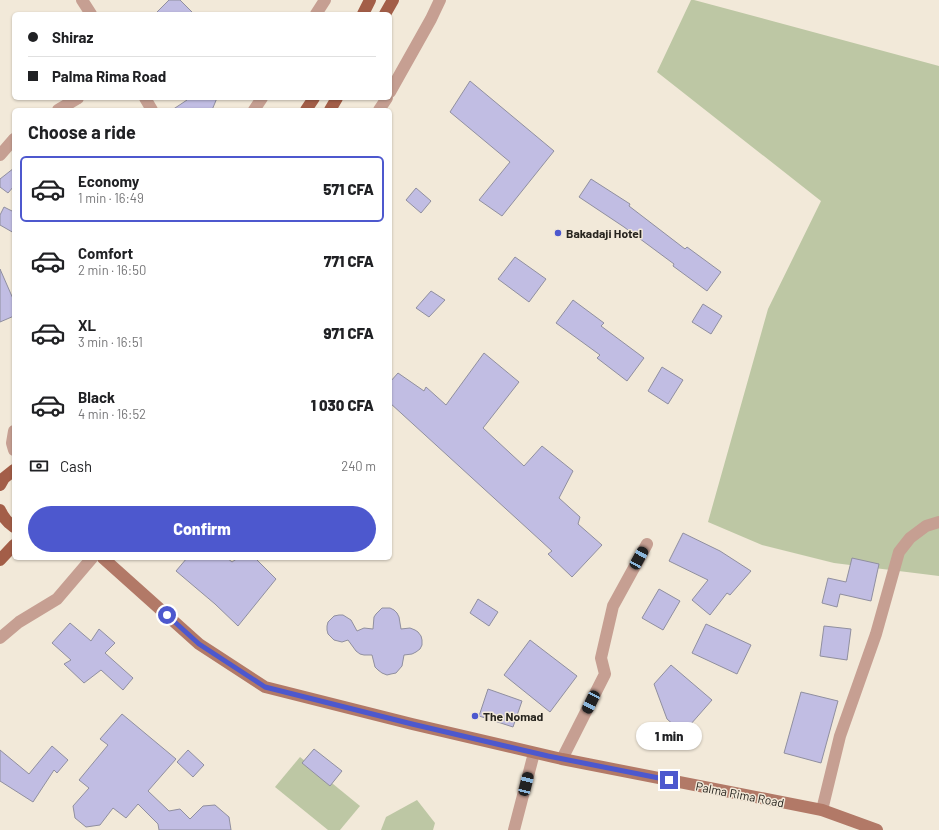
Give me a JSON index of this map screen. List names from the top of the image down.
{
  "streets": {
    "street": ["Palma Rima Road"]
  },
  "places": ["Bakadaji Hotel", "The Nomad"],
  "page": {
    "banner": ["Shiraz", "Palma Rima Road"],
    "heading": "Choose a ride",
    "list": [
      {
        "name": "Economy",
        "note": "1 min · 16:49",
        "value": "571 CFA"
      },
      {
        "name": "Comfort",
        "note": "2 min · 16:50",
        "value": "771 CFA"
      },
      {
        "name": "XL",
        "note": "3 min · 16:51",
        "value": "971 CFA"
      },
      {
        "name": "Black",
        "note": "4 min · 16:52",
        "value": "1 030 CFA"
      }
    ],
    "pay": ["Cash", "240 m"],
    "buttons": "Confirm",
    "bubble": "1 min"
  }
}
